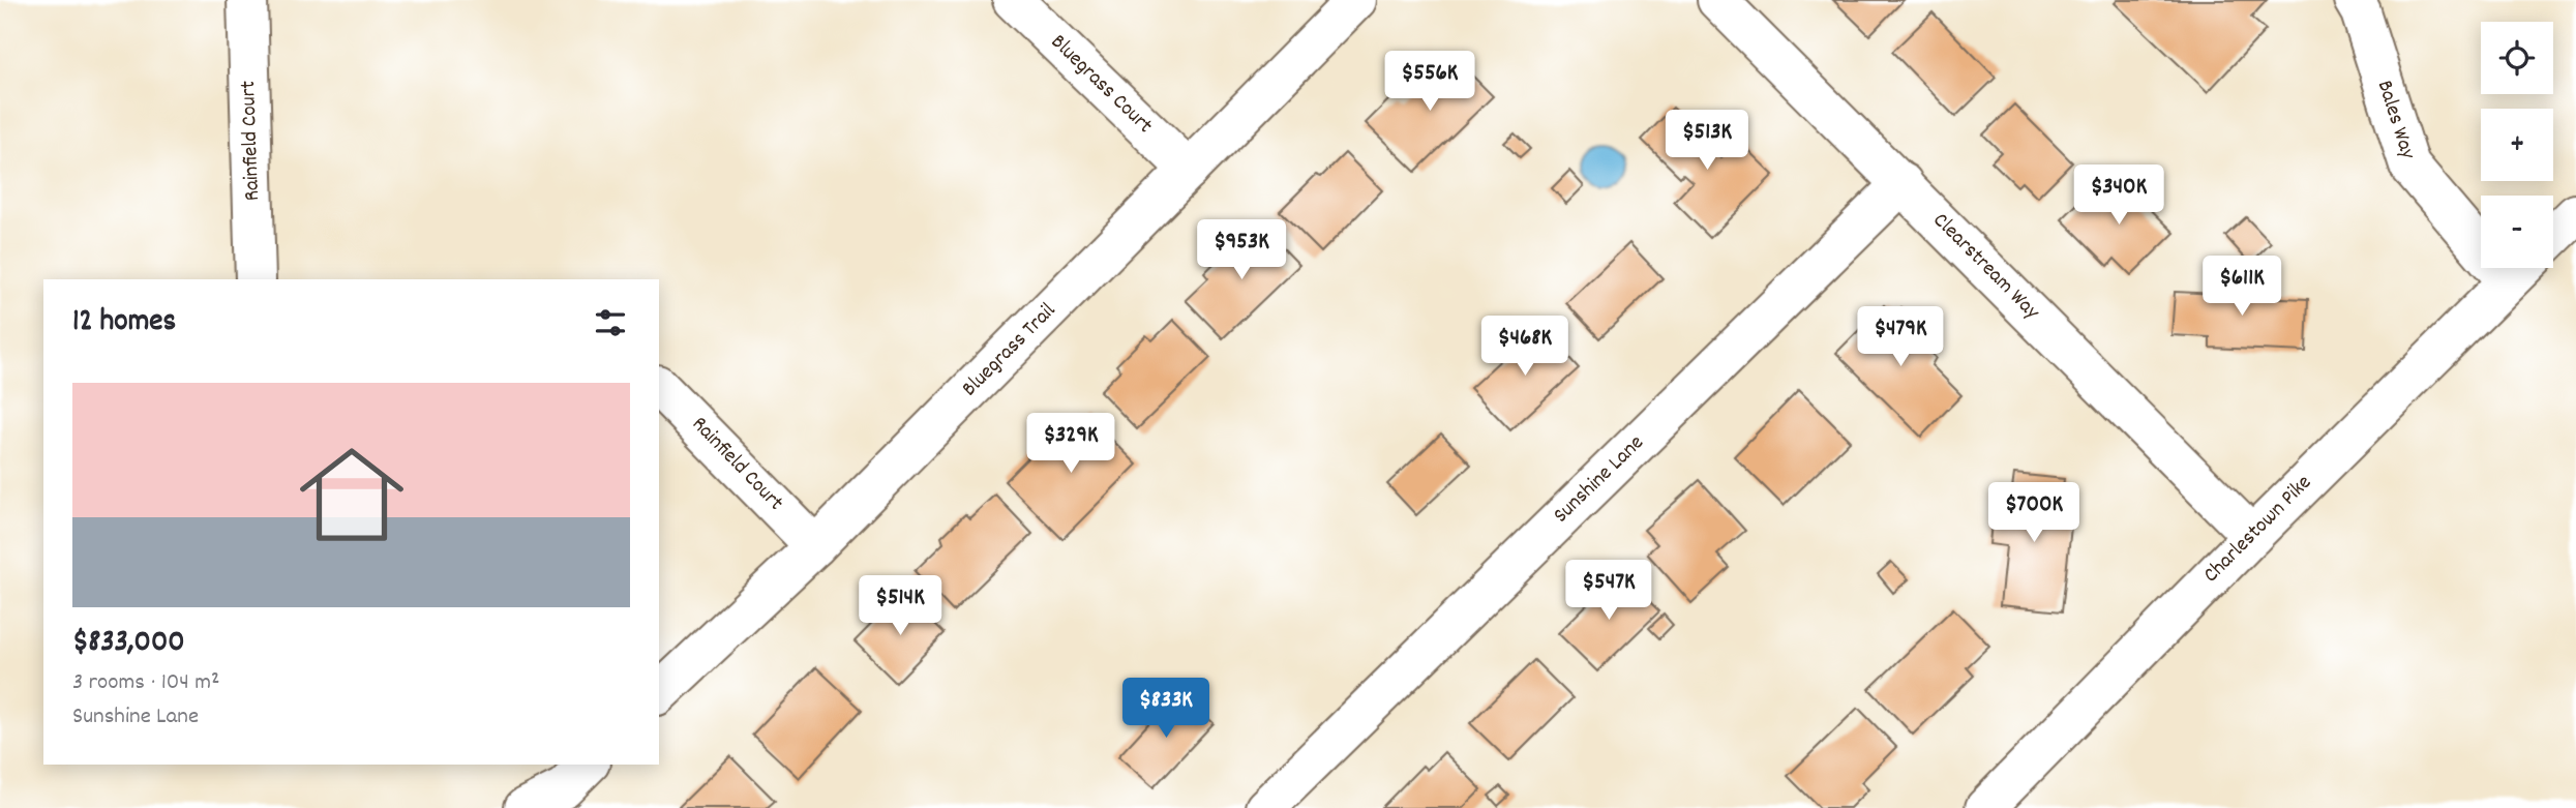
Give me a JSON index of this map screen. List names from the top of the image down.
{
  "streets": {
    "street": [
      "Bluegrass Court",
      "Bales Way",
      "Rainfield Court",
      "Clearstream Way",
      "Bluegrass Trail",
      "Sunshine Lane",
      "Charlestown Pike"
    ]
  },
  "crossings": [
    ["Bluegrass Court", "Bluegrass Trail"],
    ["Rainfield Court", "Bluegrass Trail"],
    ["Clearstream Way", "Sunshine Lane"],
    ["Clearstream Way", "Charlestown Pike"]
  ],
  "page": {
    "map_buttons": ["+", "−"],
    "price": [
      "$556K",
      "$513K",
      "$340K",
      "$953K",
      "$611K",
      "$479K",
      "$468K",
      "$329K",
      "$700K",
      "$547K",
      "$514K",
      "$833K"
    ],
    "heading": "12 homes",
    "list": [
      {
        "name": "$833,000",
        "note": "3 rooms · 104 m² · Sunshine Lane"
      }
    ]
  }
}
